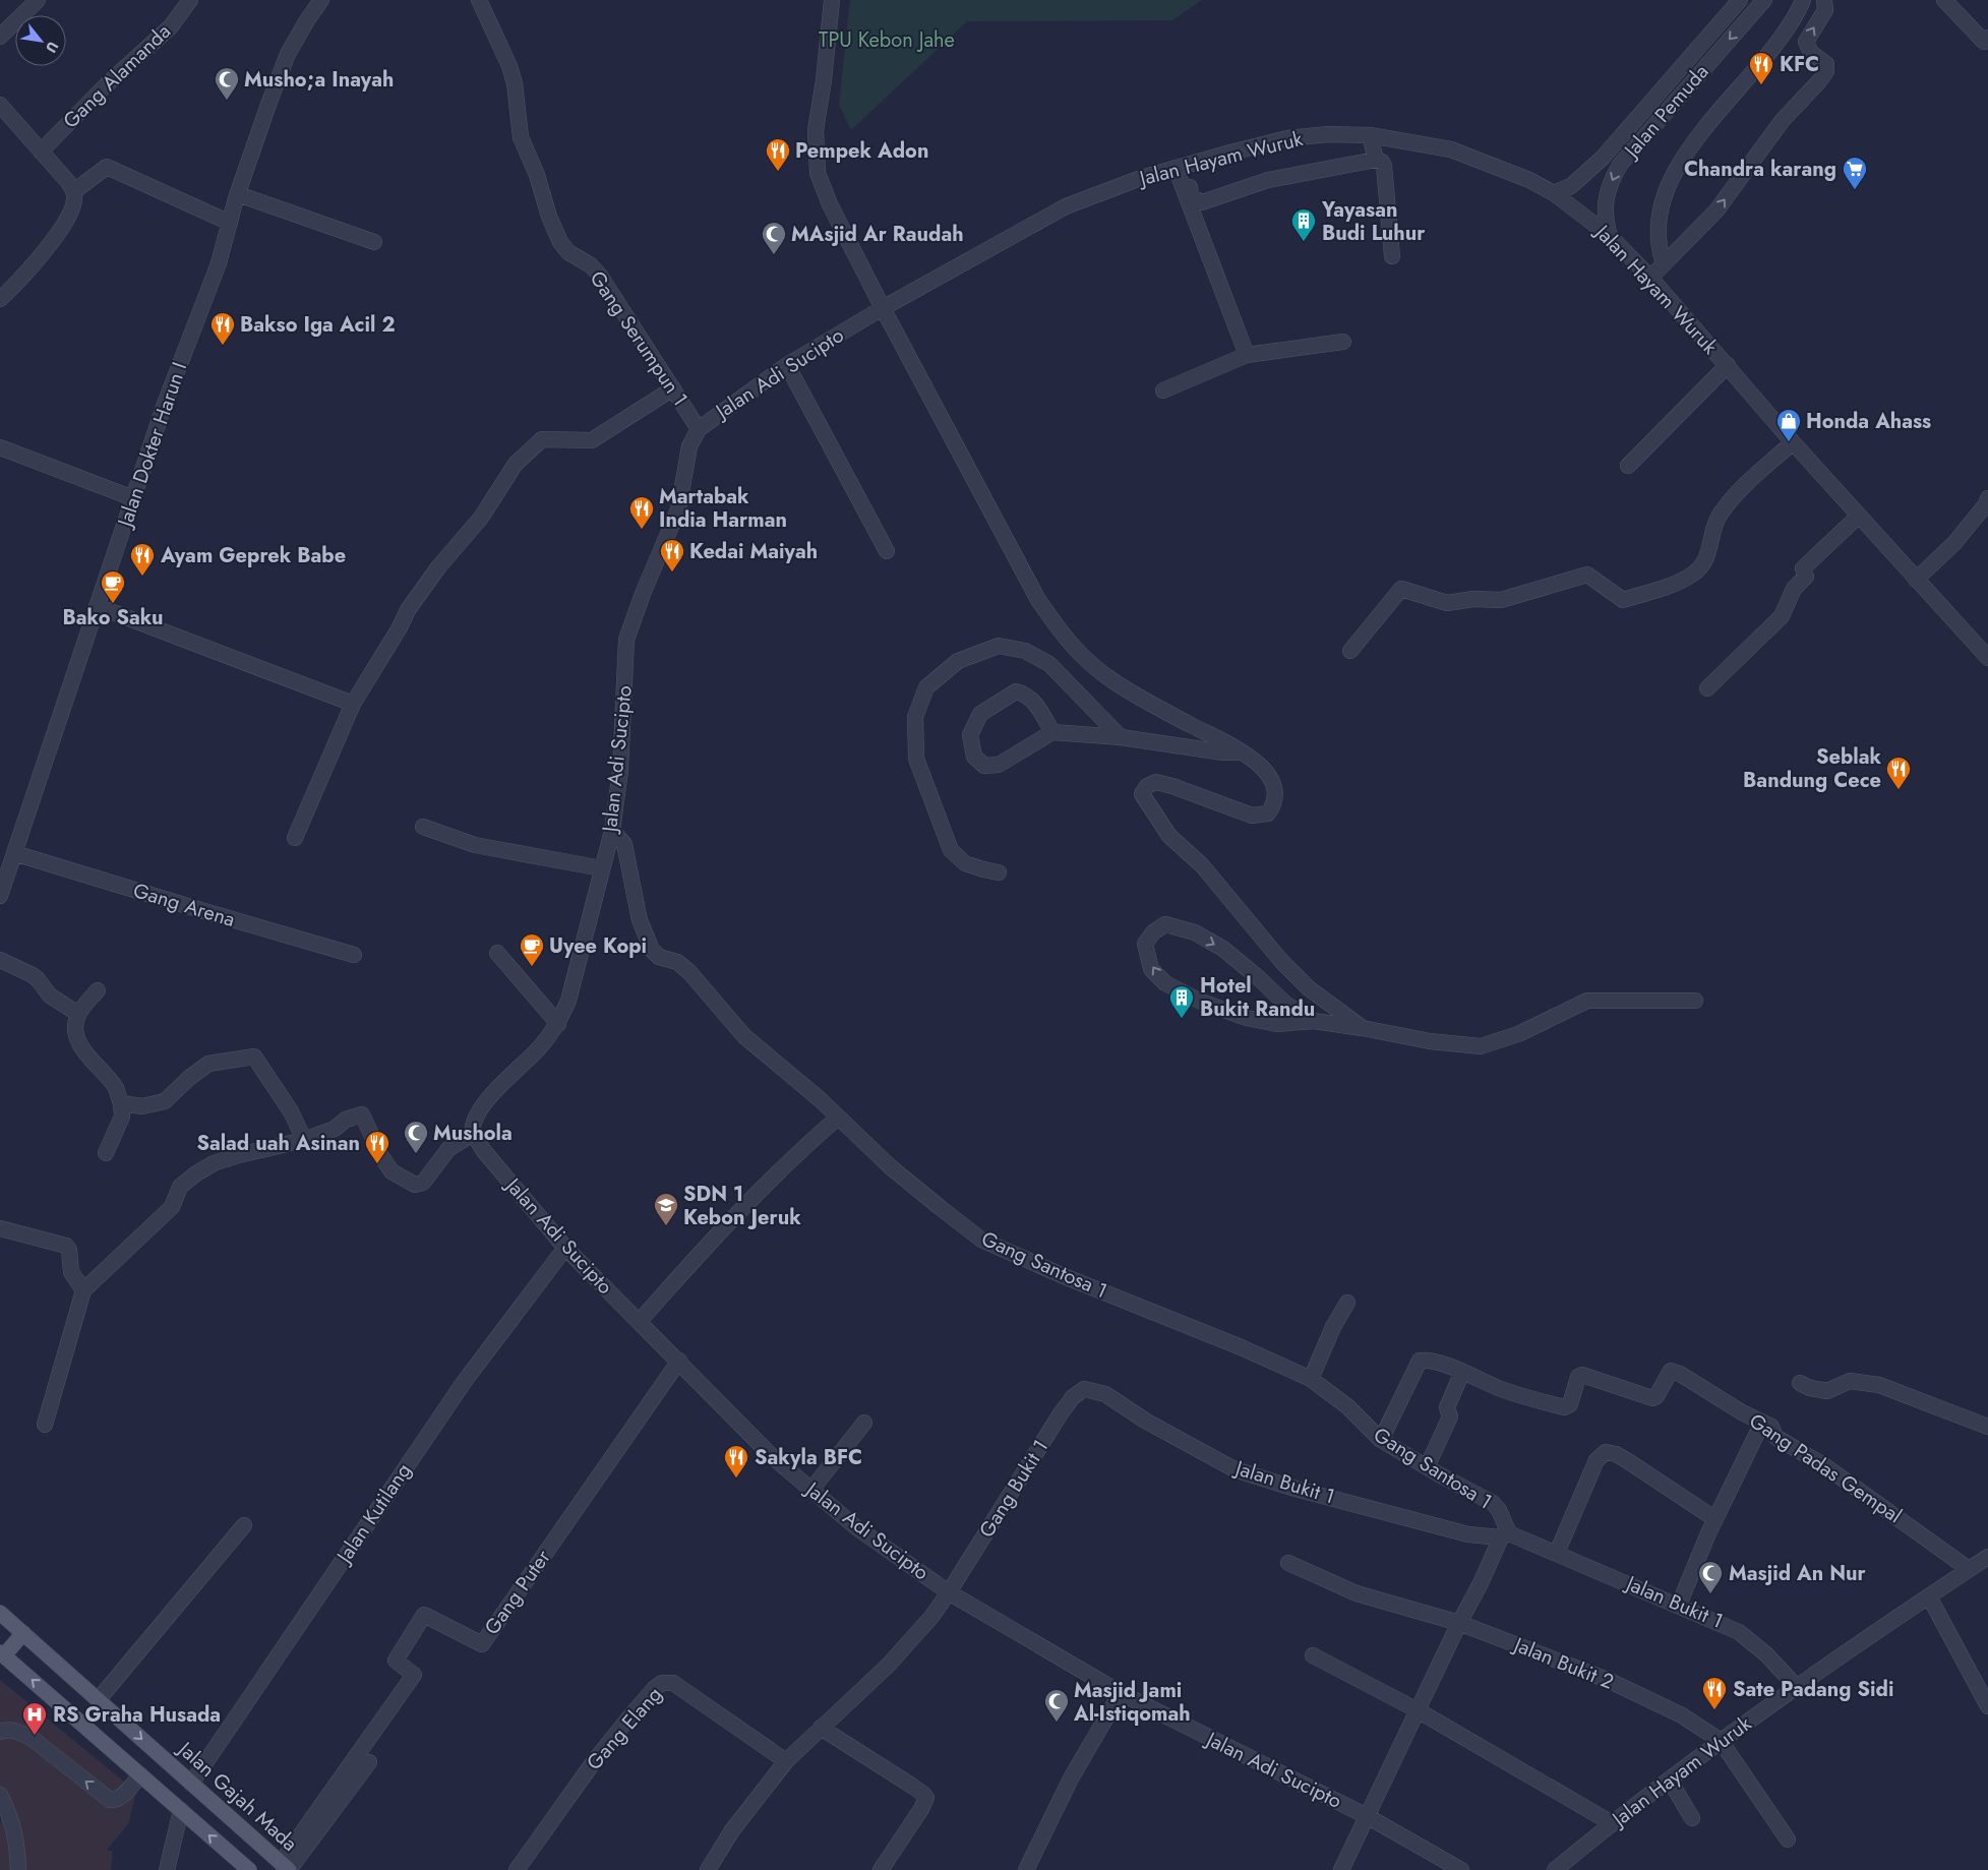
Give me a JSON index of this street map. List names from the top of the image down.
{
  "streets": {
    "main road": ["Jalan Gajah Mada"],
    "street": [
      "Gang Alamanda",
      "Jalan Pemuda",
      "Jalan Hayam Wuruk",
      "Gang Serumpun 1",
      "Jalan Adi Sucipto",
      "Jalan Dokter Harun I",
      "Gang Arena",
      "Gang Santosa 1",
      "Gang Padas Gempal",
      "Jalan Bukit 1",
      "Gang Bukit 1",
      "Jalan Kutilang",
      "Gang Puter",
      "Jalan Bukit 2",
      "Gang Elang"
    ]
  },
  "crossings": [
    ["Jalan Pemuda", "Jalan Hayam Wuruk"],
    ["Jalan Hayam Wuruk", "Jalan Adi Sucipto"],
    ["Jalan Hayam Wuruk", "Gang Padas Gempal"],
    ["Jalan Hayam Wuruk", "Jalan Bukit 1"],
    ["Jalan Hayam Wuruk", "Jalan Bukit 2"],
    ["Gang Serumpun 1", "Jalan Adi Sucipto"],
    ["Jalan Adi Sucipto", "Gang Santosa 1"],
    ["Jalan Adi Sucipto", "Gang Bukit 1"],
    ["Jalan Adi Sucipto", "Jalan Kutilang"],
    ["Jalan Adi Sucipto", "Gang Puter"],
    ["Jalan Dokter Harun I", "Gang Arena"],
    ["Gang Santosa 1", "Gang Padas Gempal"],
    ["Gang Santosa 1", "Jalan Bukit 1"],
    ["Jalan Bukit 1", "Gang Bukit 1"],
    ["Gang Bukit 1", "Gang Elang"],
    ["Jalan Kutilang", "Jalan Gajah Mada"],
    ["Gang Puter", "Jalan Gajah Mada"]
  ],
  "parks": ["TPU Kebon Jahe"],
  "places": {
    "restaurant": [
      "KFC",
      "Pempek Adon",
      "Bakso Iga Acil 2",
      "Martabak India Harman",
      "Kedai Maiyah",
      "Ayam Geprek Babe",
      "Seblak Bandung Cece",
      "Salad uah Asinan",
      "Sakyla BFC",
      "Sate Padang Sidi"
    ],
    "mosque": [
      "Musho;a Inayah",
      "MAsjid Ar Raudah",
      "Mushola",
      "Masjid An Nur",
      "Masjid Jami Al-Istiqomah"
    ],
    "supermarket": ["Chandra karang"],
    "building": ["Yayasan Budi Luhur", "Hotel Bukit Randu"],
    "shop": ["Honda Ahass"],
    "cafe": ["Bako Saku", "Uyee Kopi"],
    "school or university": ["SDN 1 Kebon Jeruk"],
    "hospital": ["RS Graha Husada"]
  },
  "north": "bottom right"
}
